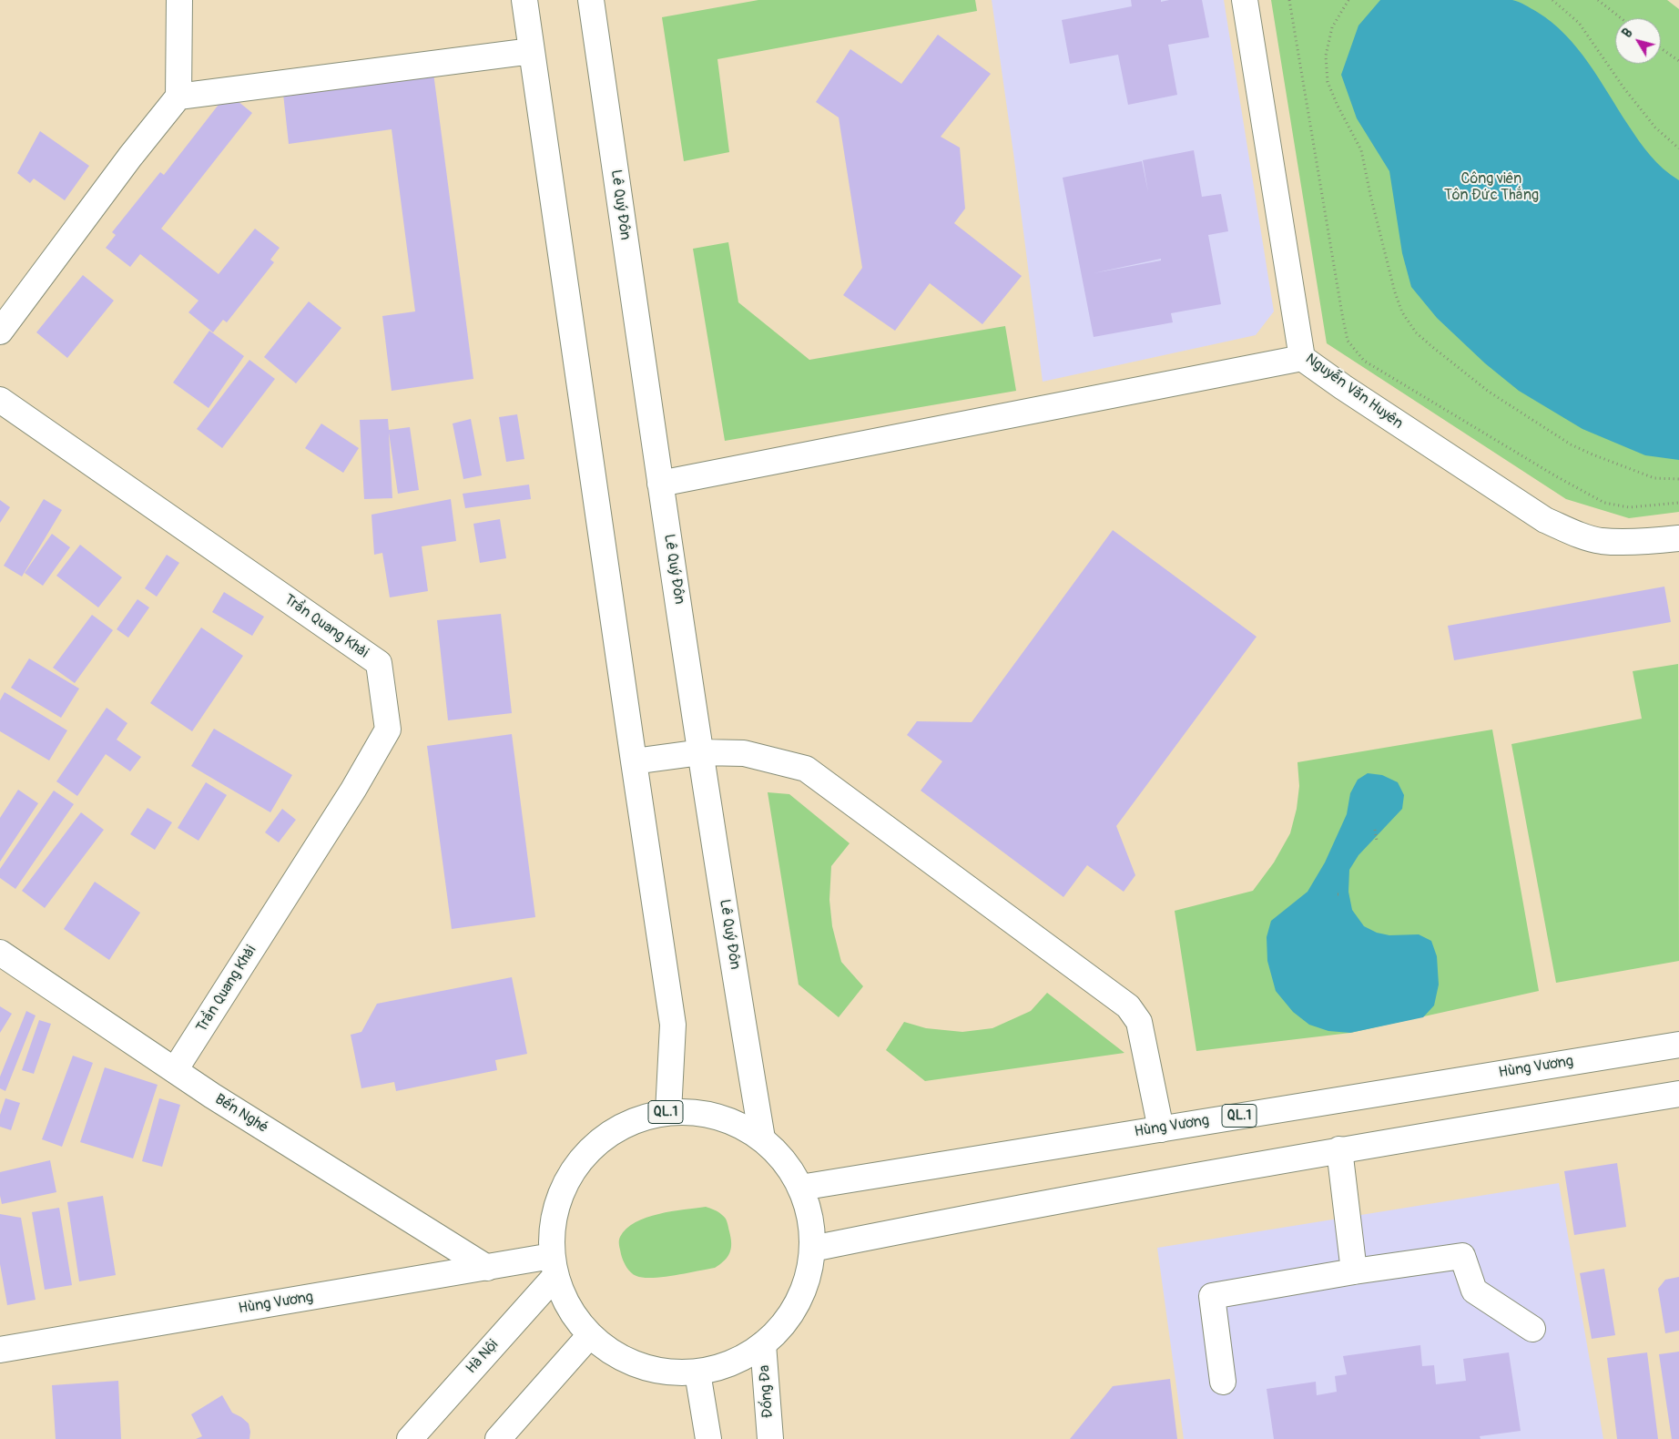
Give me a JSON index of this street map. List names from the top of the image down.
{
  "streets": {
    "street": [
      "Lê Quý Đôn",
      "Nguyễn Văn Huyên",
      "Trần Quang Khải",
      "Hùng Vương",
      "QL.1",
      "Bến Nghé",
      "Hà Nội",
      "Đống Đa"
    ]
  },
  "crossings": [
    ["Lê Quý Đôn", "QL.1"],
    ["Trần Quang Khải", "Bến Nghé"],
    ["Hùng Vương", "QL.1"],
    ["Hùng Vương", "Bến Nghé"],
    ["Hùng Vương", "Hà Nội"],
    ["QL.1", "Hà Nội"],
    ["QL.1", "Đống Đa"]
  ],
  "parks": ["Công viên Tôn Đức Thắng"],
  "north": "top left"
}
